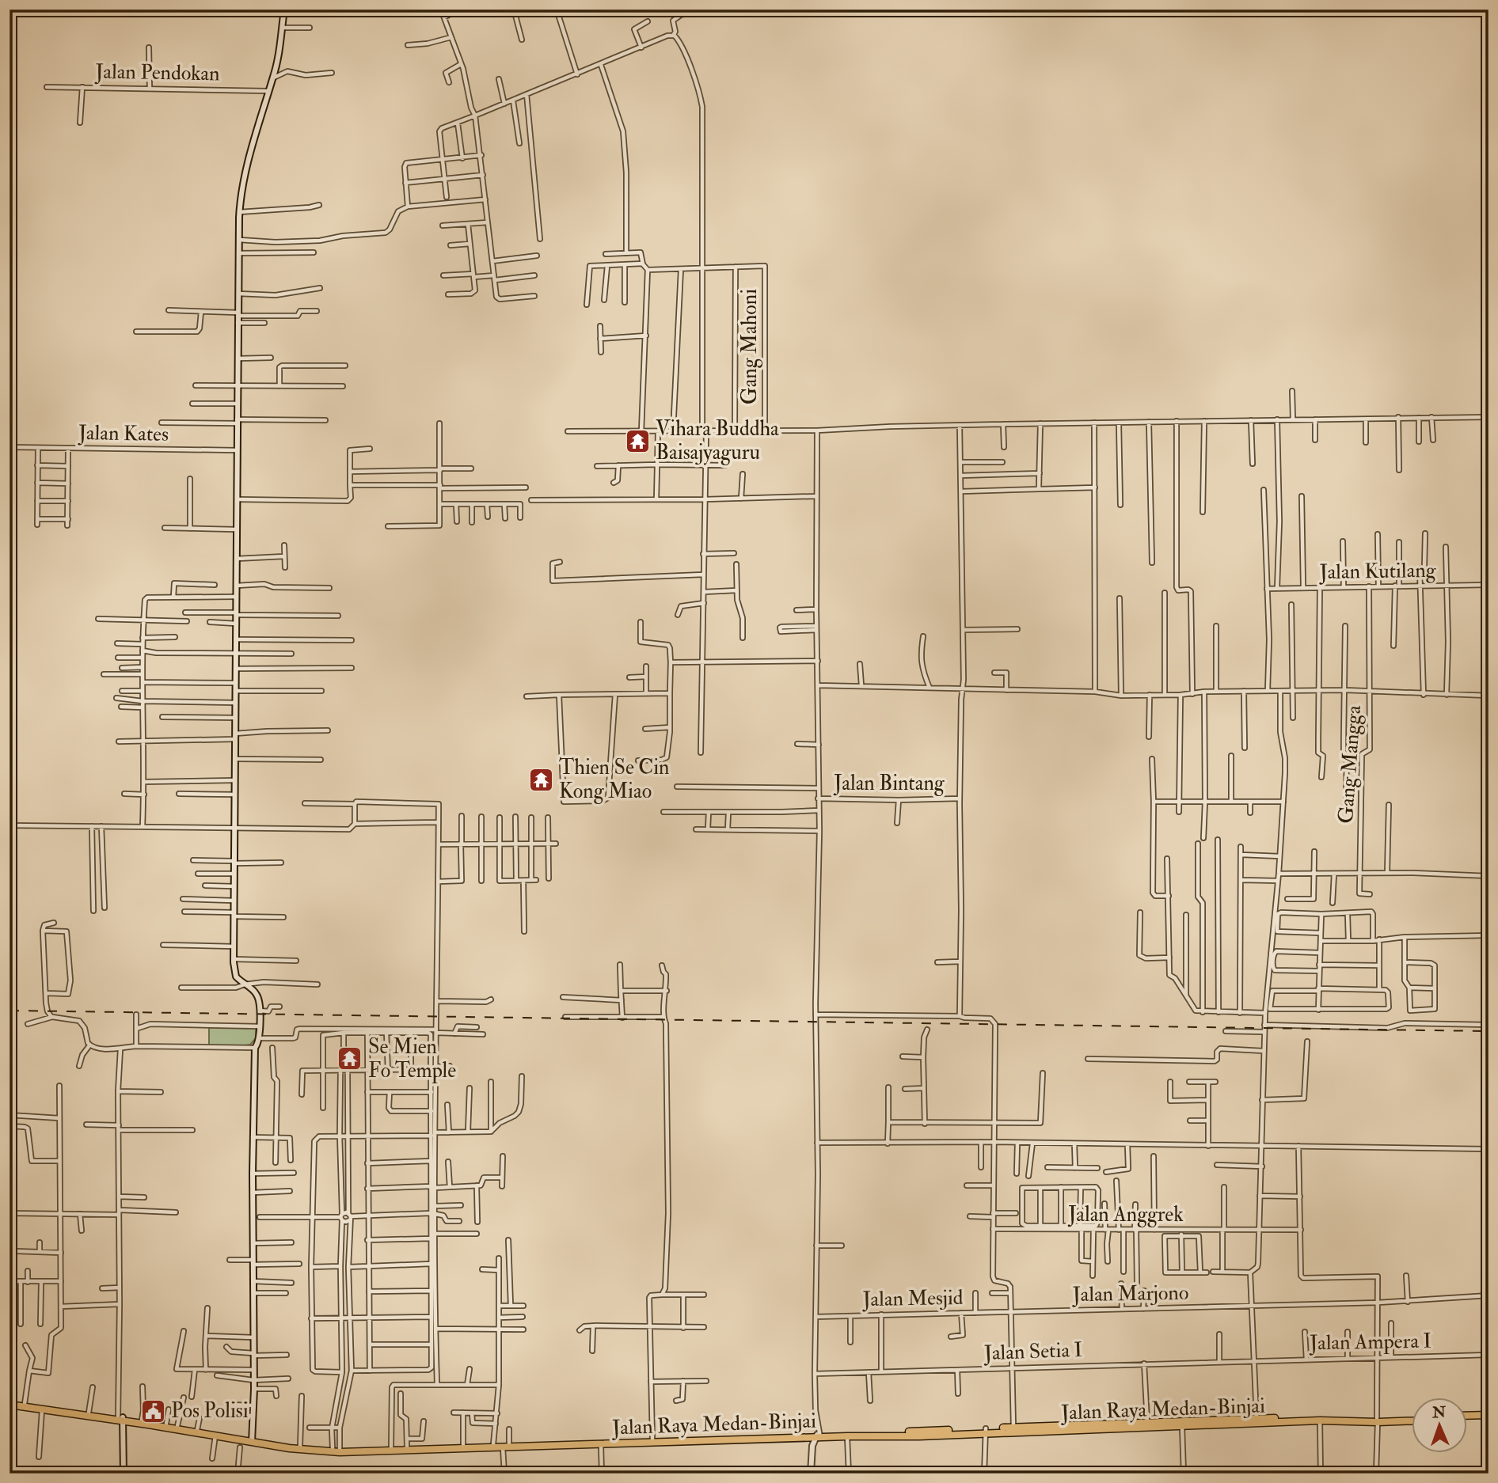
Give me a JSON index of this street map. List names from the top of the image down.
{
  "streets": {
    "highway": ["Jalan Raya Medan-Binjai"],
    "street": [
      "Jalan Pendokan",
      "Gang Mahoni",
      "Jalan Kates",
      "Jalan Kutilang",
      "Gang Mangga",
      "Jalan Bintang",
      "Jalan Anggrek",
      "Jalan Marjono",
      "Jalan Mesjid",
      "Jalan Ampera I",
      "Jalan Setia I"
    ]
  },
  "crossings": [
    ["Jalan Kutilang", "Gang Mangga"],
    ["Jalan Marjono", "Jalan Mesjid"],
    ["Jalan Ampera I", "Jalan Setia I"]
  ],
  "places": {
    "temple": ["Vihara Buddha Baisajyaguru", "Thien Se Cin Kong Miao", "Se Mien Fo Temple"],
    "public building": ["Pos Polisi"]
  },
  "north": "top"
}
